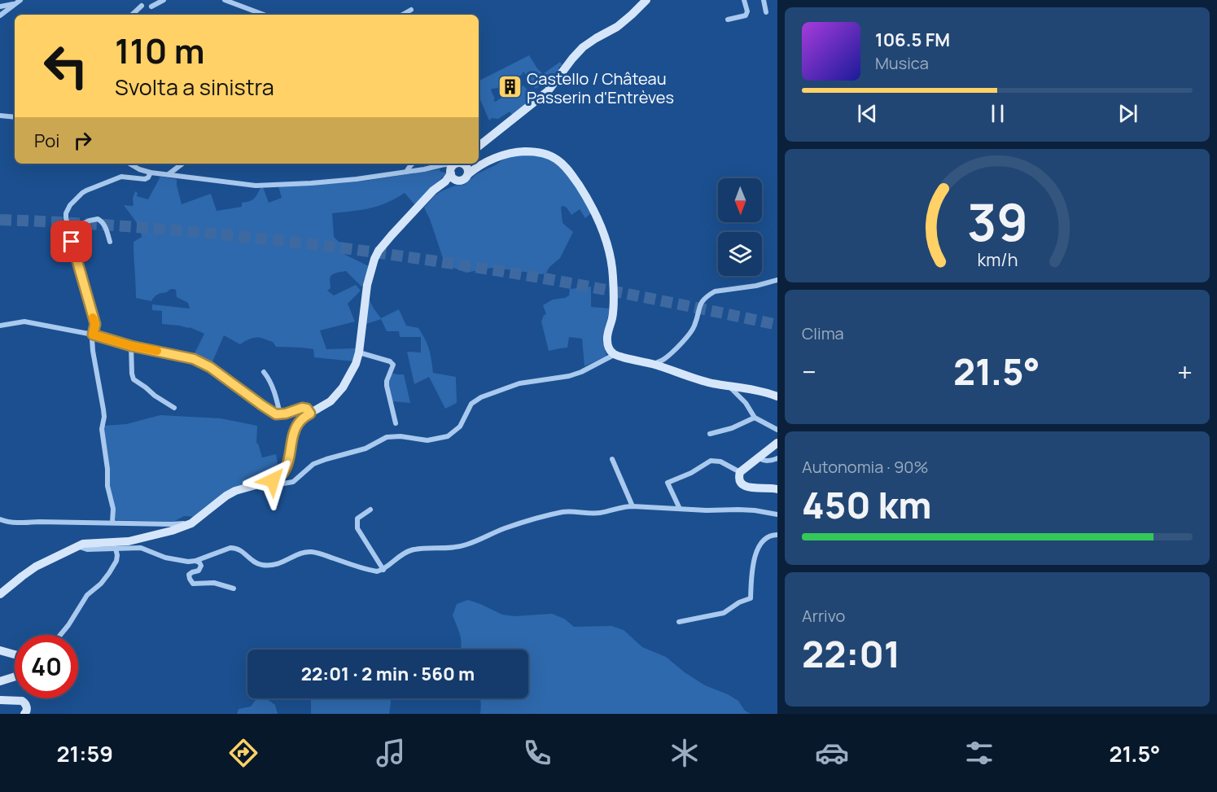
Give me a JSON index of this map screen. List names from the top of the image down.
{
  "places": {
    "building": ["Castello / Château Passerin d'Entrèves"]
  },
  "north": "bottom",
  "page": {
    "turn": ["110 m", "Svolta a sinistra"],
    "song": ["106.5 FM", "Musica"],
    "then": "Poi",
    "tile": [
      "Clima",
      ["Autonomia · 90%", "450 km"],
      ["Arrivo", "22:01"]
    ],
    "heat": ["−", "21.5°", "+"],
    "limit": "40",
    "trip": "22:01 · 2 min · 560 m",
    "tabs": ["21:59", "21.5°"],
    "gauge": ["39", "km/h"]
  }
}
